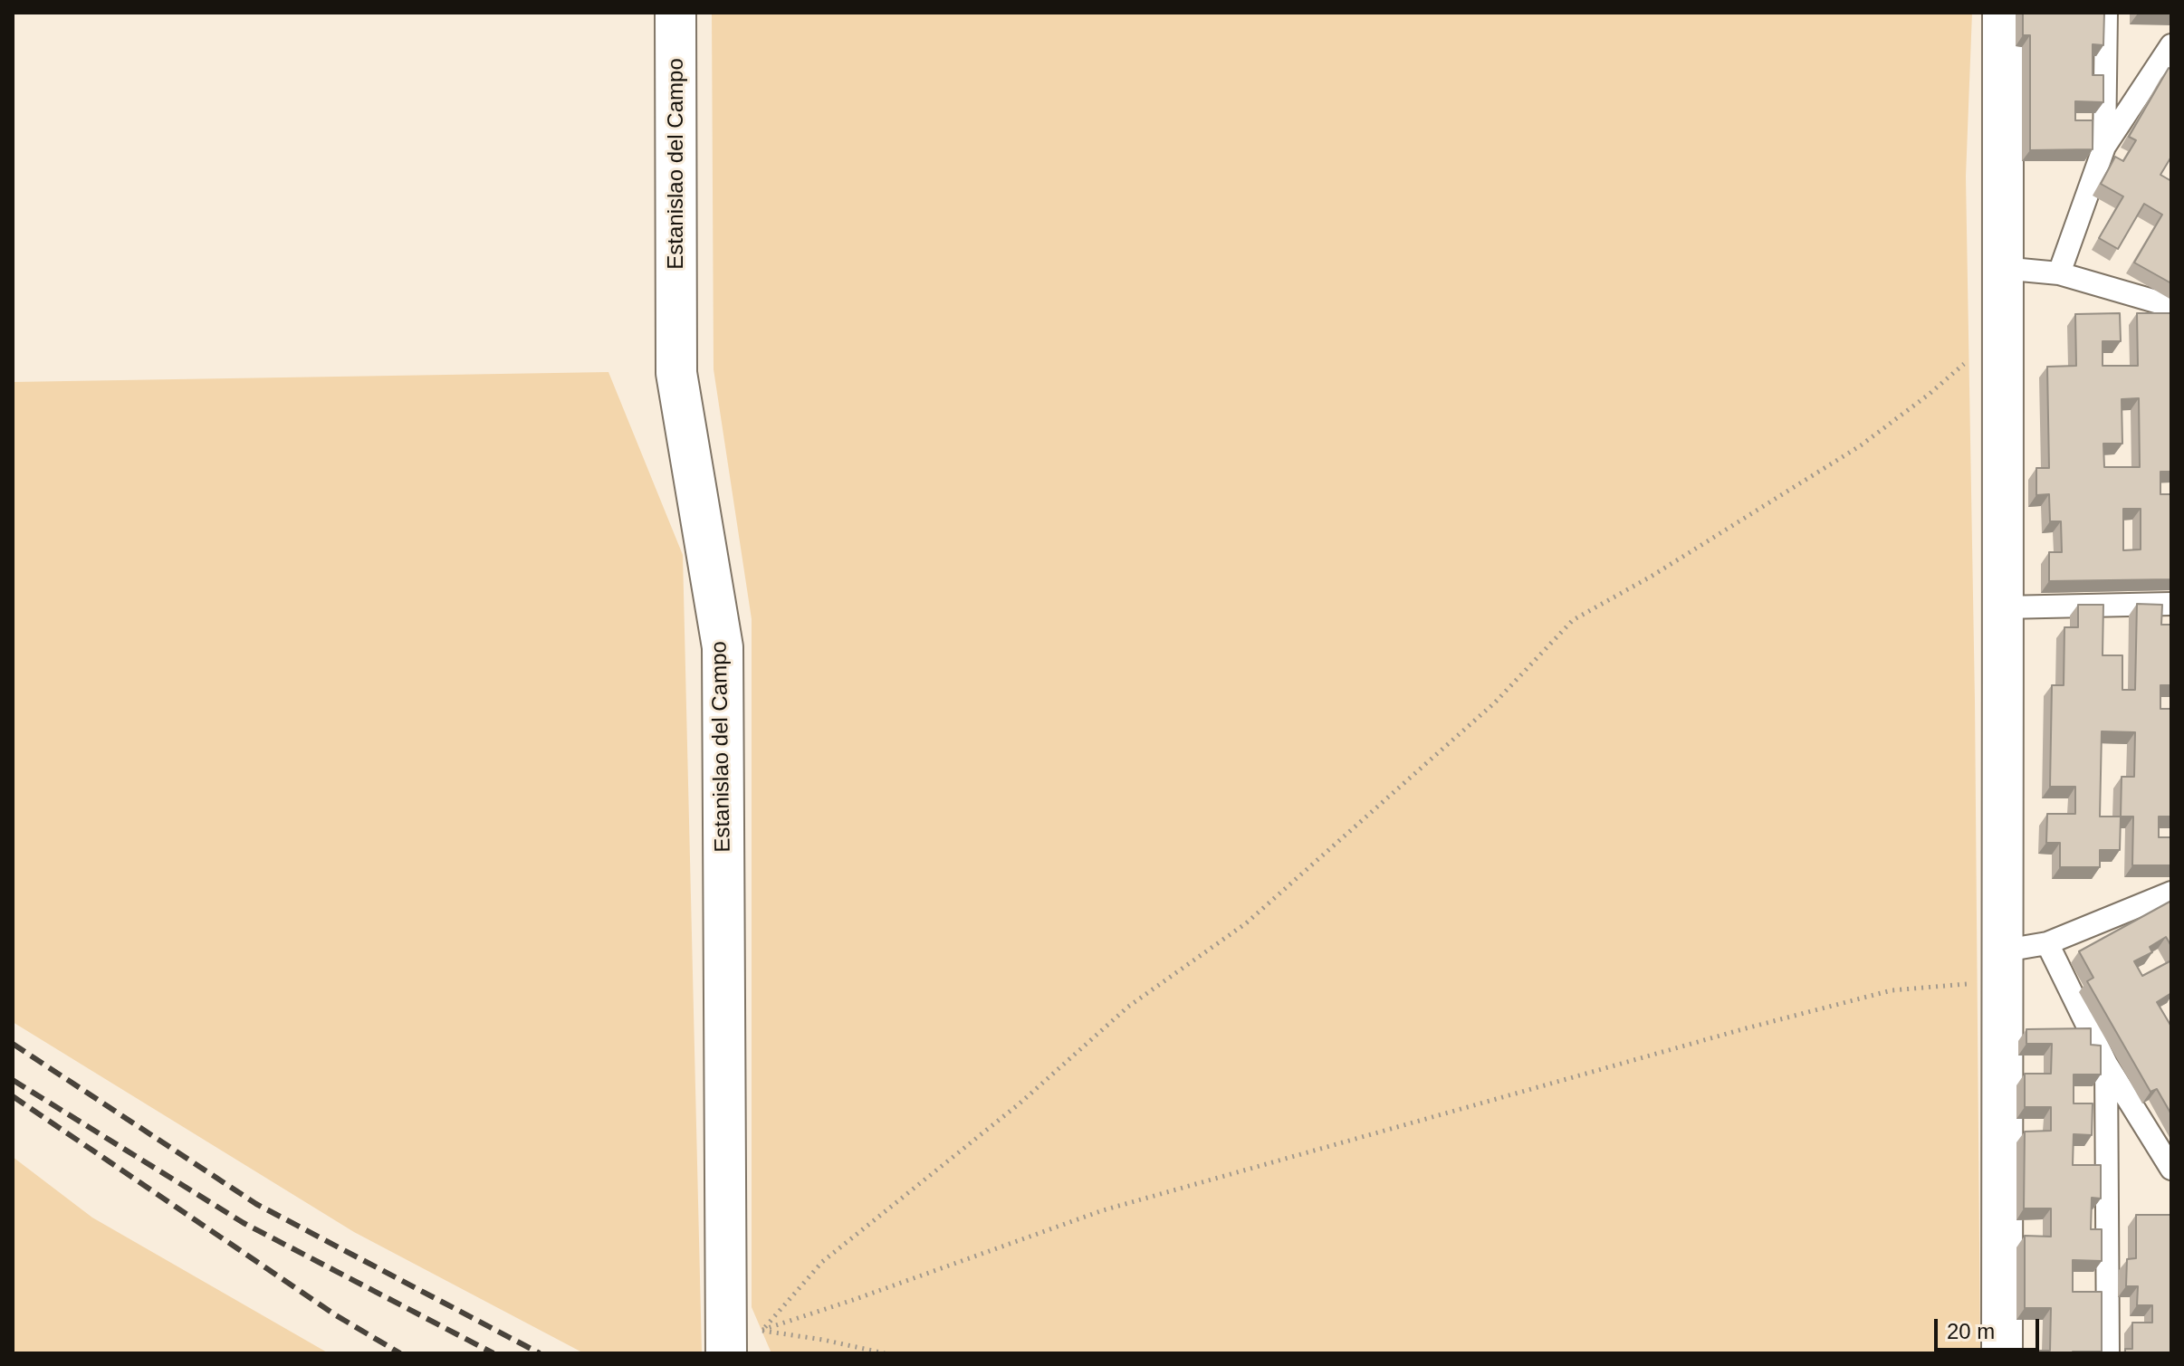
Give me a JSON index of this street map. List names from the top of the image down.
{
  "streets": {
    "street": ["Estanislao del Campo"]
  },
  "scale_bar": "20 m"
}
